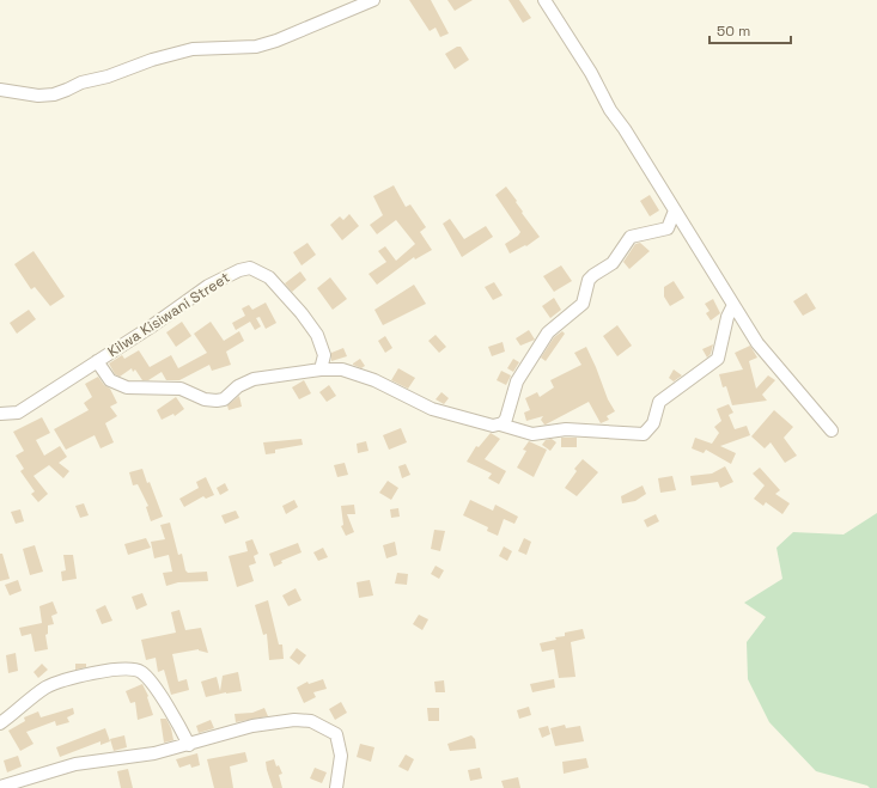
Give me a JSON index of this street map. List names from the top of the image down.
{
  "streets": {
    "street": ["Kilwa Kisiwani Street"]
  },
  "scale_bar": "50 m"
}
